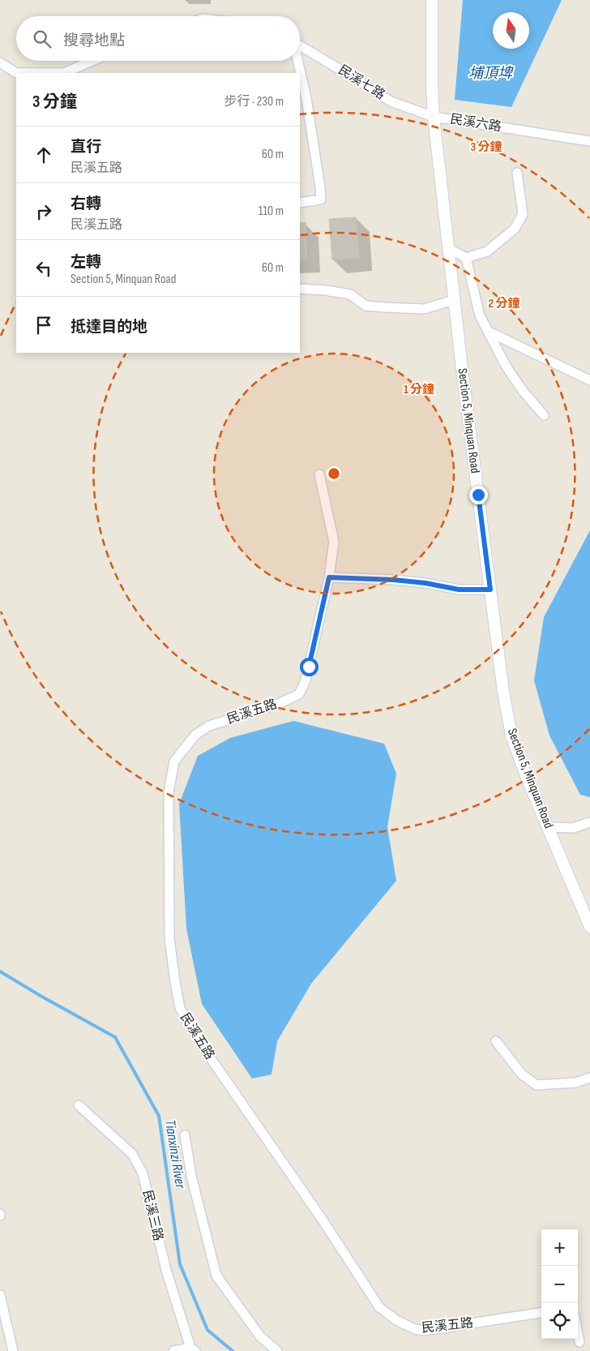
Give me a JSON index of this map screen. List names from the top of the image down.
{
  "streets": {
    "street": [
      "民溪七路",
      "民溪六路",
      "Section 5, Minquan Road",
      "民溪五路",
      "民溪三路"
    ]
  },
  "crossings": [
    ["民溪七路", "民溪六路"],
    ["民溪七路", "Section 5, Minquan Road"],
    ["民溪六路", "Section 5, Minquan Road"]
  ],
  "water": ["埔頂埤", "Tianxinzi River"],
  "north": "top",
  "page": {
    "search": "搜尋地點",
    "heading": ["3 分鐘", "步行 · 230 m"],
    "list": [
      ["直行", "民溪五路", "60 m"],
      ["右轉", "民溪五路", "110 m"],
      ["左轉", "Section 5, Minquan Road", "60 m"],
      "抵達目的地"
    ],
    "map_buttons": ["+", "−"]
  },
  "rings": ["3 分鐘", "2 分鐘", "1 分鐘"]
}
